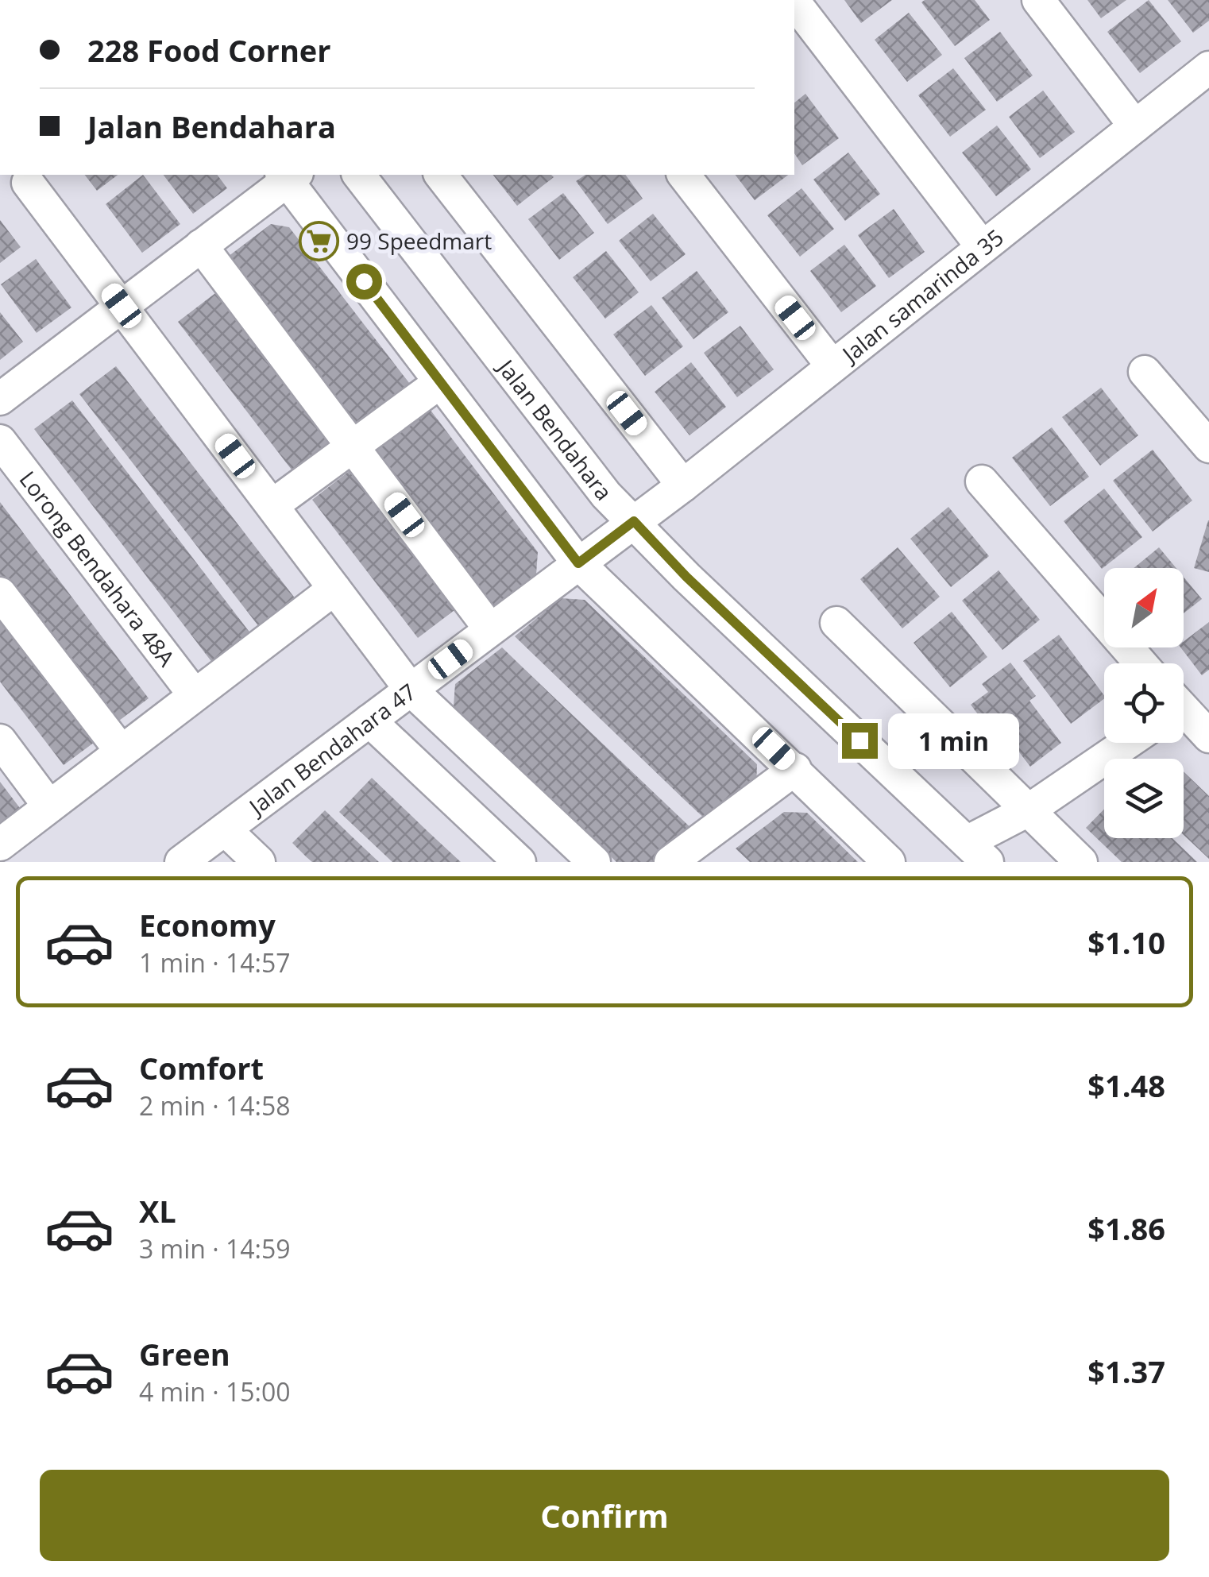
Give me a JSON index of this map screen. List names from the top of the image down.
{
  "streets": {
    "street": [
      "Jalan samarinda 35",
      "Jalan Bendahara",
      "Lorong Bendahara 48A",
      "Jalan Bendahara 47"
    ]
  },
  "crossings": [
    ["Jalan samarinda 35", "Jalan Bendahara"],
    ["Jalan samarinda 35", "Jalan Bendahara 47"],
    ["Jalan Bendahara", "Jalan Bendahara 47"]
  ],
  "places": {
    "supermarket": ["99 Speedmart"]
  },
  "north": "top right",
  "page": {
    "banner": ["228 Food Corner", "Jalan Bendahara"],
    "bubble": "1 min",
    "list": [
      {
        "name": "Economy",
        "note": "1 min · 14:57",
        "value": "$1.10"
      },
      {
        "name": "Comfort",
        "note": "2 min · 14:58",
        "value": "$1.48"
      },
      {
        "name": "XL",
        "note": "3 min · 14:59",
        "value": "$1.86"
      },
      {
        "name": "Green",
        "note": "4 min · 15:00",
        "value": "$1.37"
      }
    ],
    "buttons": "Confirm"
  }
}
